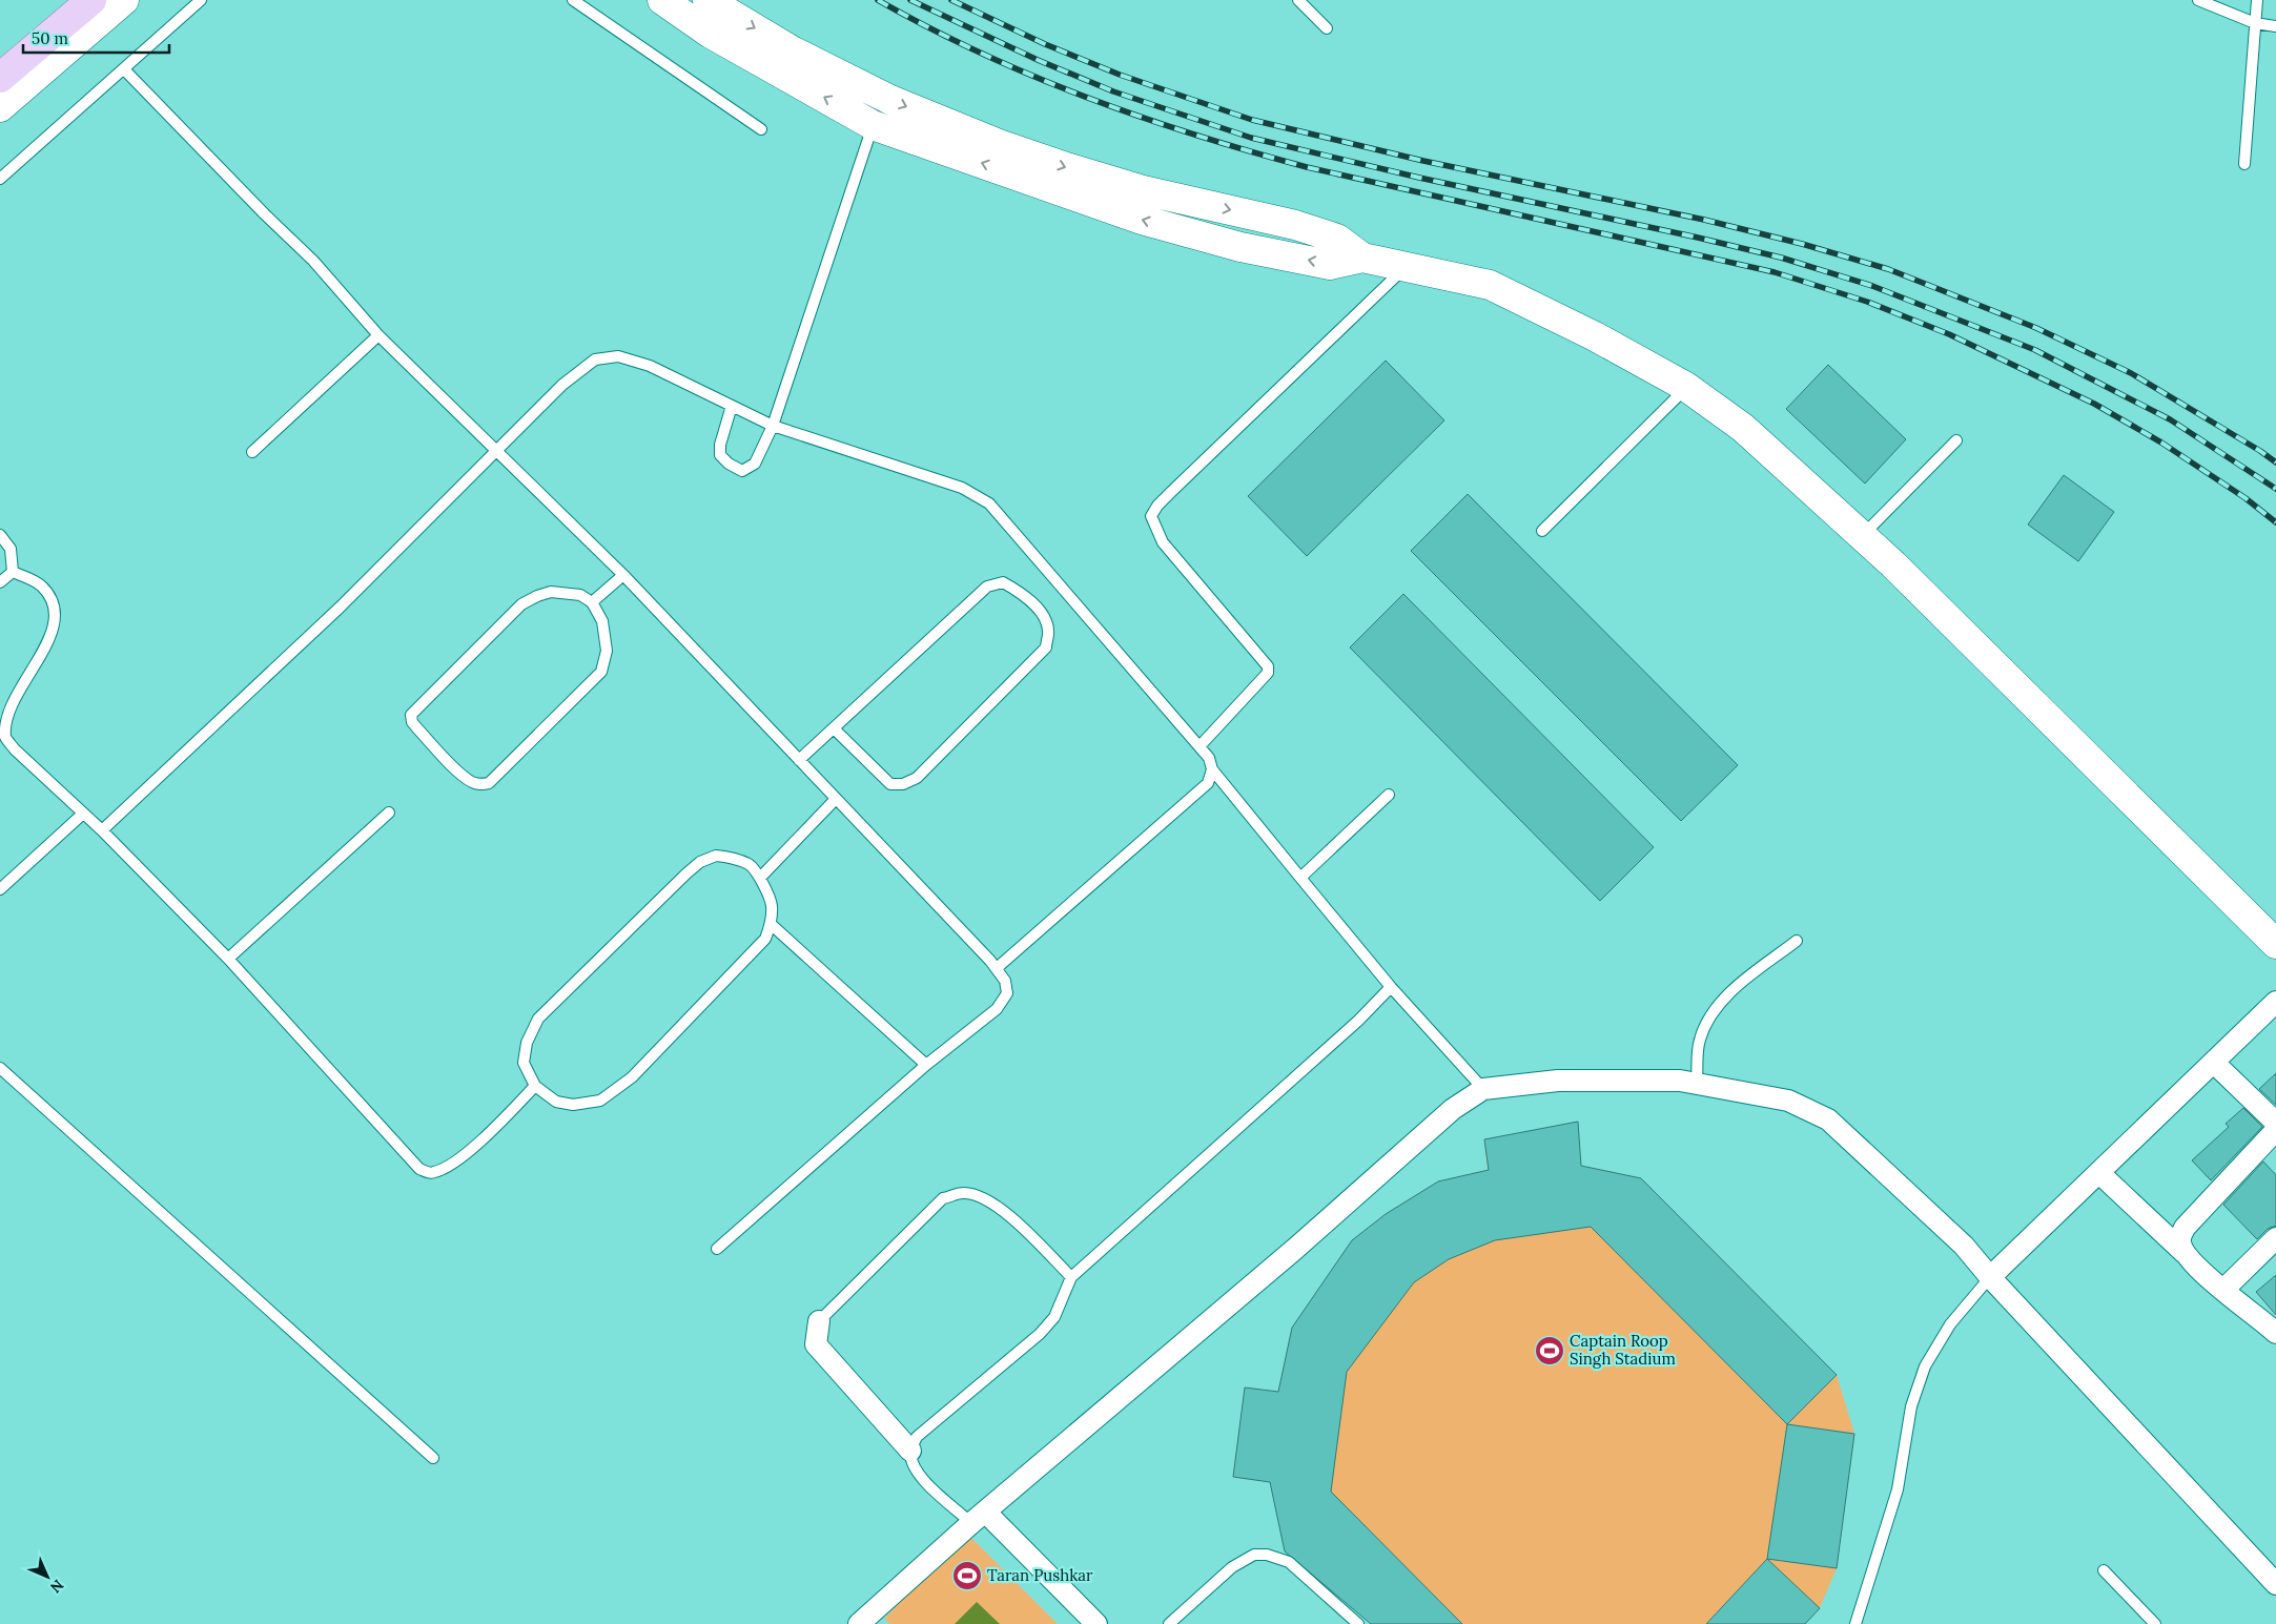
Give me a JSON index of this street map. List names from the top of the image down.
{
  "places": {
    "sports": ["Captain Roop Singh Stadium", "Taran Pushkar"]
  },
  "scale_bar": "50 m",
  "north": "bottom right"
}
